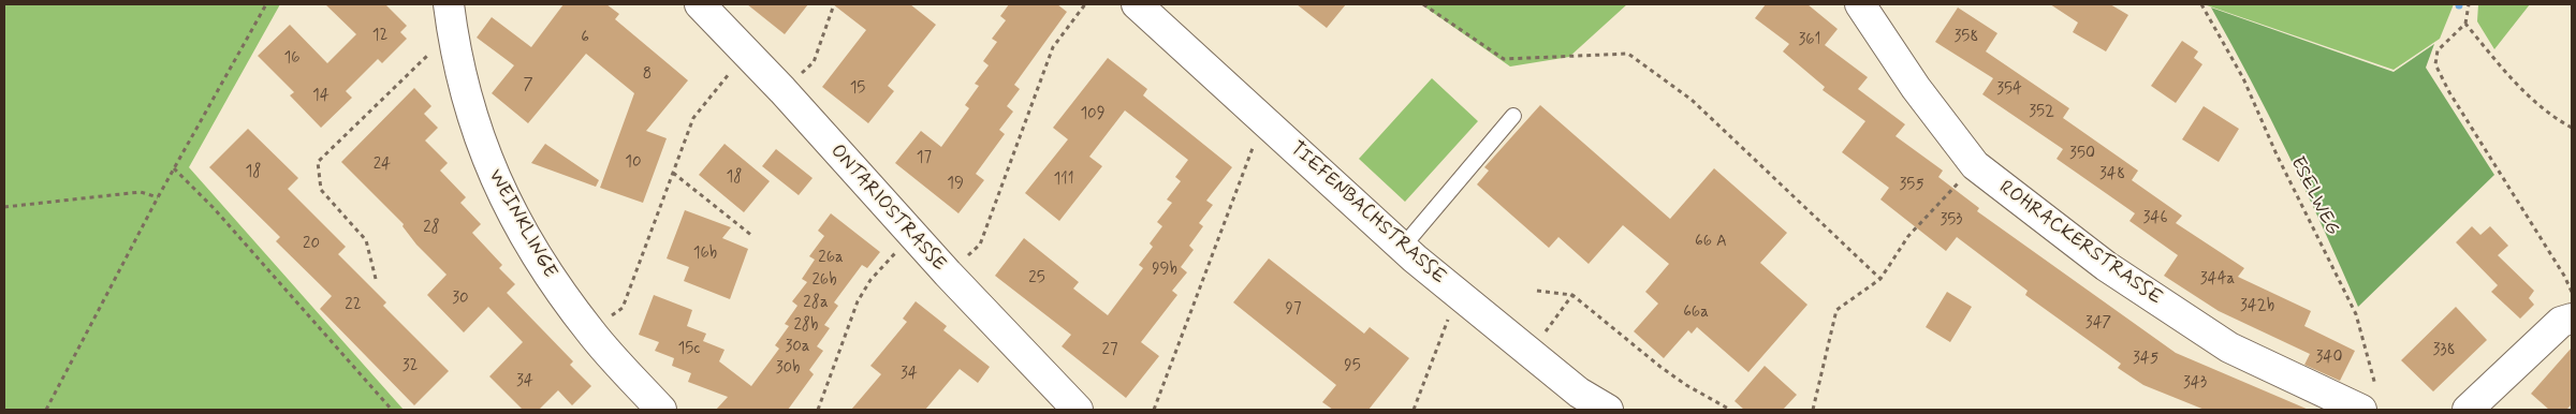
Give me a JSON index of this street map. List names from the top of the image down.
{
  "streets": {
    "street": [
      "ONTARIOSTRASSE",
      "TIEFENBACHSTRASSE",
      "WEINKLINGE",
      "ROHRACKERSTRASSE"
    ],
    "path": ["ESELWEG"]
  },
  "crossings": [
    ["ESELWEG", "ROHRACKERSTRASSE"]
  ],
  "house_numbers": [
    "12",
    "358",
    "6",
    "361",
    "16",
    "8",
    "7",
    "15",
    "354",
    "14",
    "352",
    "109",
    "350",
    "17",
    "10",
    "24",
    "18",
    "348",
    "18",
    "111",
    "19",
    "355",
    "346",
    "353",
    "28",
    "66 A",
    "20",
    "16b",
    "26a",
    "99b",
    "25",
    "344a",
    "26b",
    "30",
    "28a",
    "22",
    "342b",
    "97",
    "66a",
    "347",
    "28b",
    "30a",
    "15c",
    "27",
    "338",
    "340",
    "345",
    "32",
    "95",
    "30b",
    "34",
    "34",
    "343"
  ]
}
